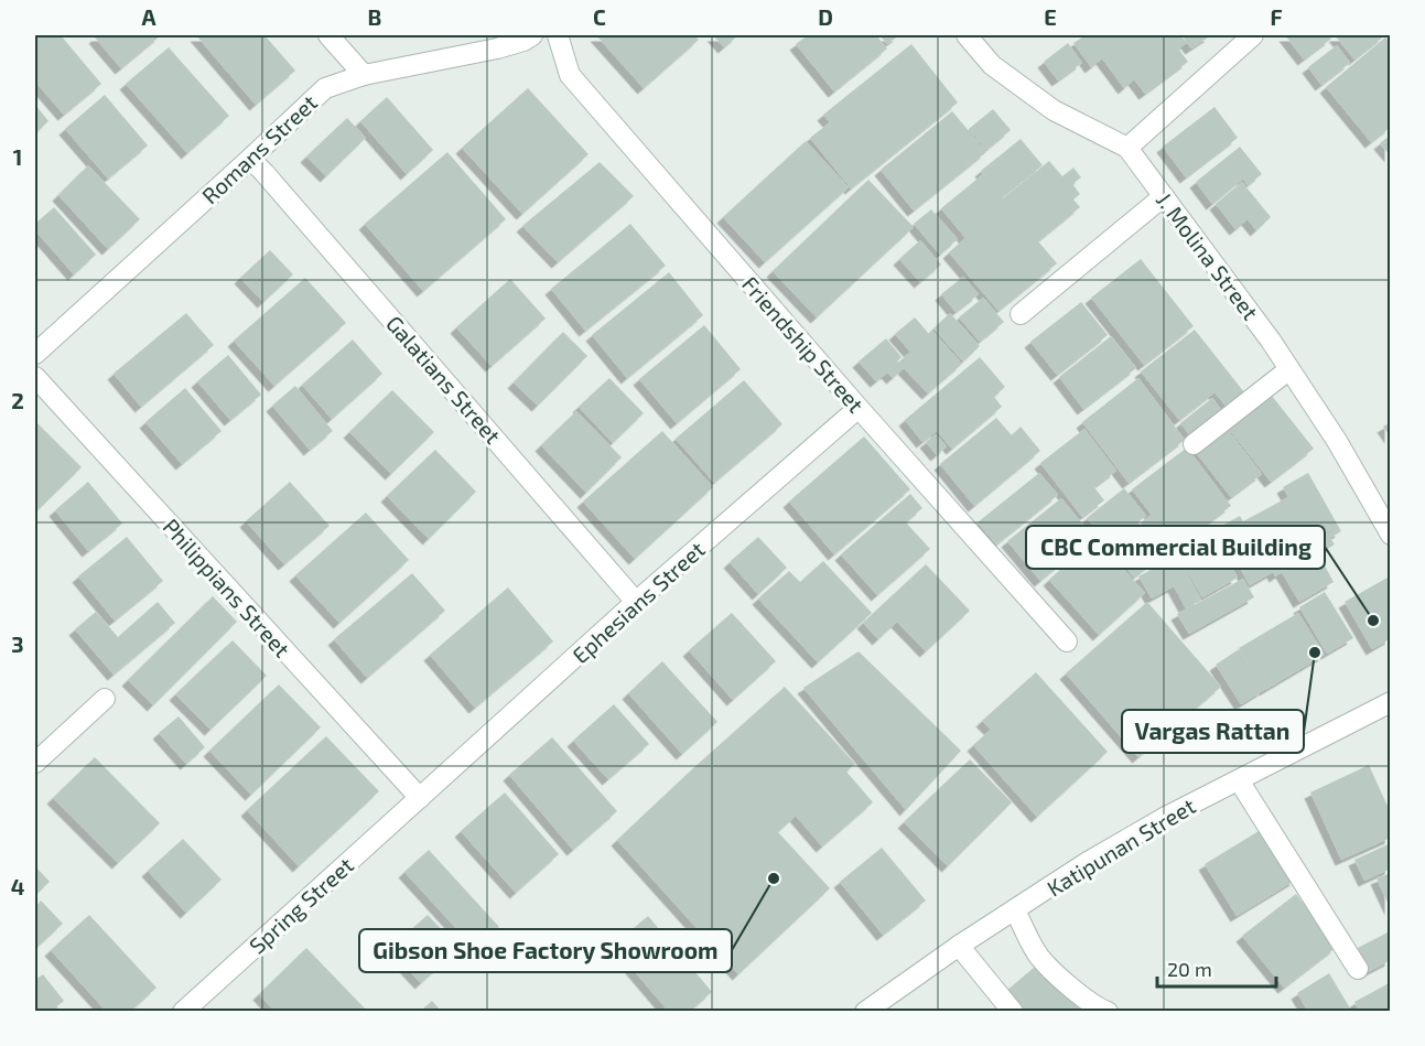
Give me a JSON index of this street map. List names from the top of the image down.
{
  "streets": {
    "street": [
      "Romans Street",
      "J. Molina Street",
      "Friendship Street",
      "Galatians Street",
      "Philippians Street",
      "Ephesians Street",
      "Katipunan Street",
      "Spring Street"
    ]
  },
  "crossings": [
    ["Romans Street", "Galatians Street"],
    ["Friendship Street", "Ephesians Street"],
    ["Galatians Street", "Ephesians Street"],
    ["Philippians Street", "Ephesians Street"],
    ["Philippians Street", "Spring Street"],
    ["Ephesians Street", "Spring Street"]
  ],
  "places": ["CBC Commercial Building", "Vargas Rattan", "Gibson Shoe Factory Showroom"],
  "scale_bar": "20 m",
  "grid": {
    "columns": [
      "A",
      "B",
      "C",
      "D",
      "E",
      "F"
    ],
    "rows": [
      "1",
      "2",
      "3",
      "4"
    ]
  }
}
